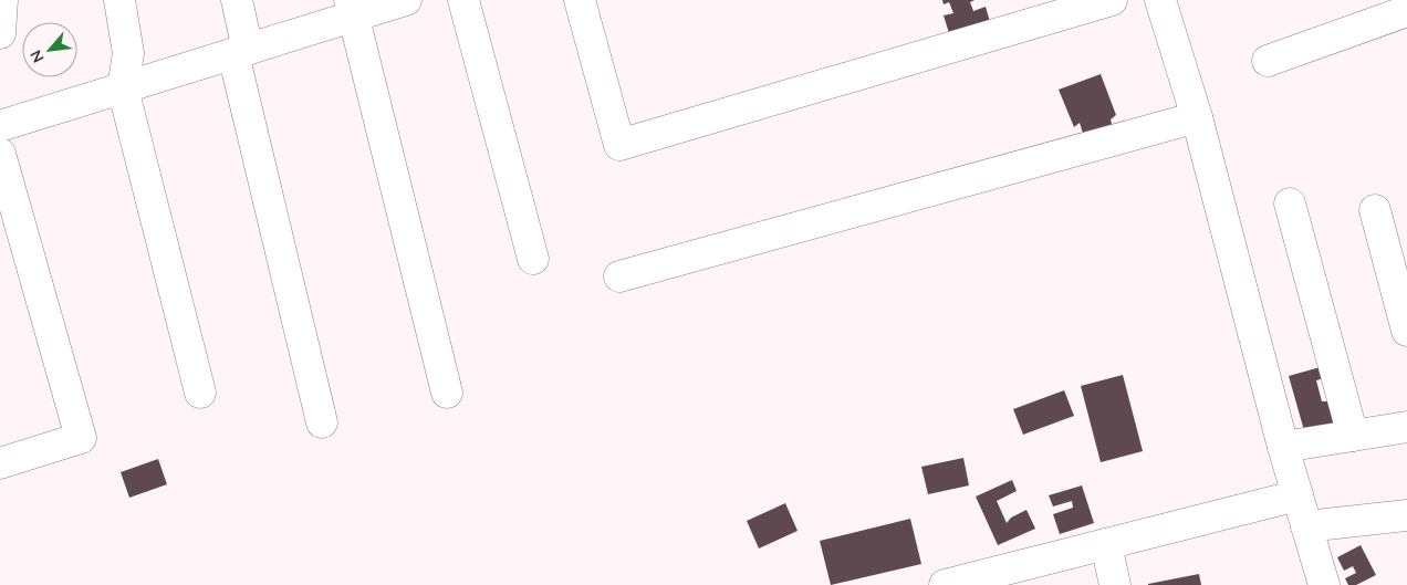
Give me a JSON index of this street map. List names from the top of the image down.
{
  "north": "bottom left"
}
